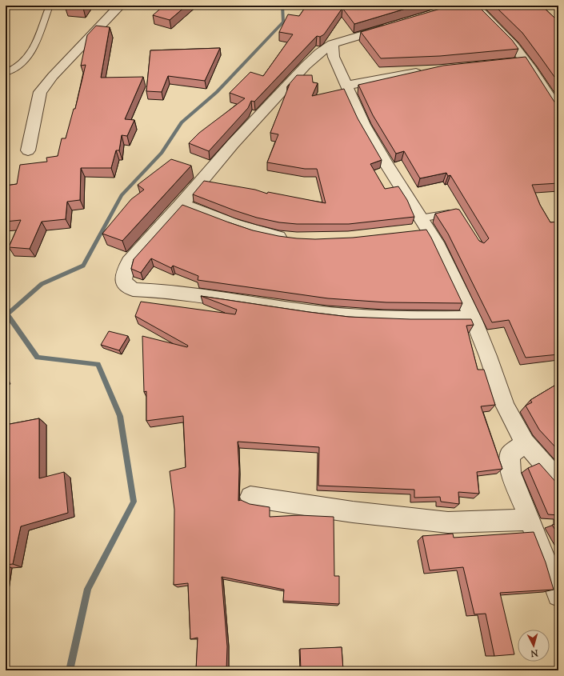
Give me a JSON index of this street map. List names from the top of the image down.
{
  "north": "bottom"
}
